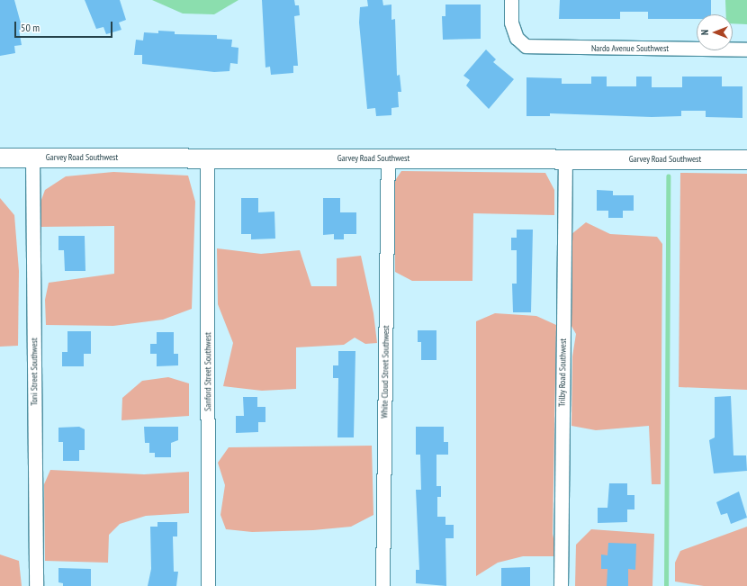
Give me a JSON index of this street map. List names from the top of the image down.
{
  "streets": {
    "street": [
      "Nardo Avenue Southwest",
      "Garvey Road Southwest",
      "Toni Street Southwest",
      "Sanford Street Southwest",
      "White Cloud Street Southwest",
      "Trilby Road Southwest"
    ]
  },
  "crossings": [
    ["Garvey Road Southwest", "Toni Street Southwest"],
    ["Garvey Road Southwest", "Sanford Street Southwest"],
    ["Garvey Road Southwest", "White Cloud Street Southwest"],
    ["Garvey Road Southwest", "Trilby Road Southwest"]
  ],
  "scale_bar": "50 m",
  "north": "left"
}
